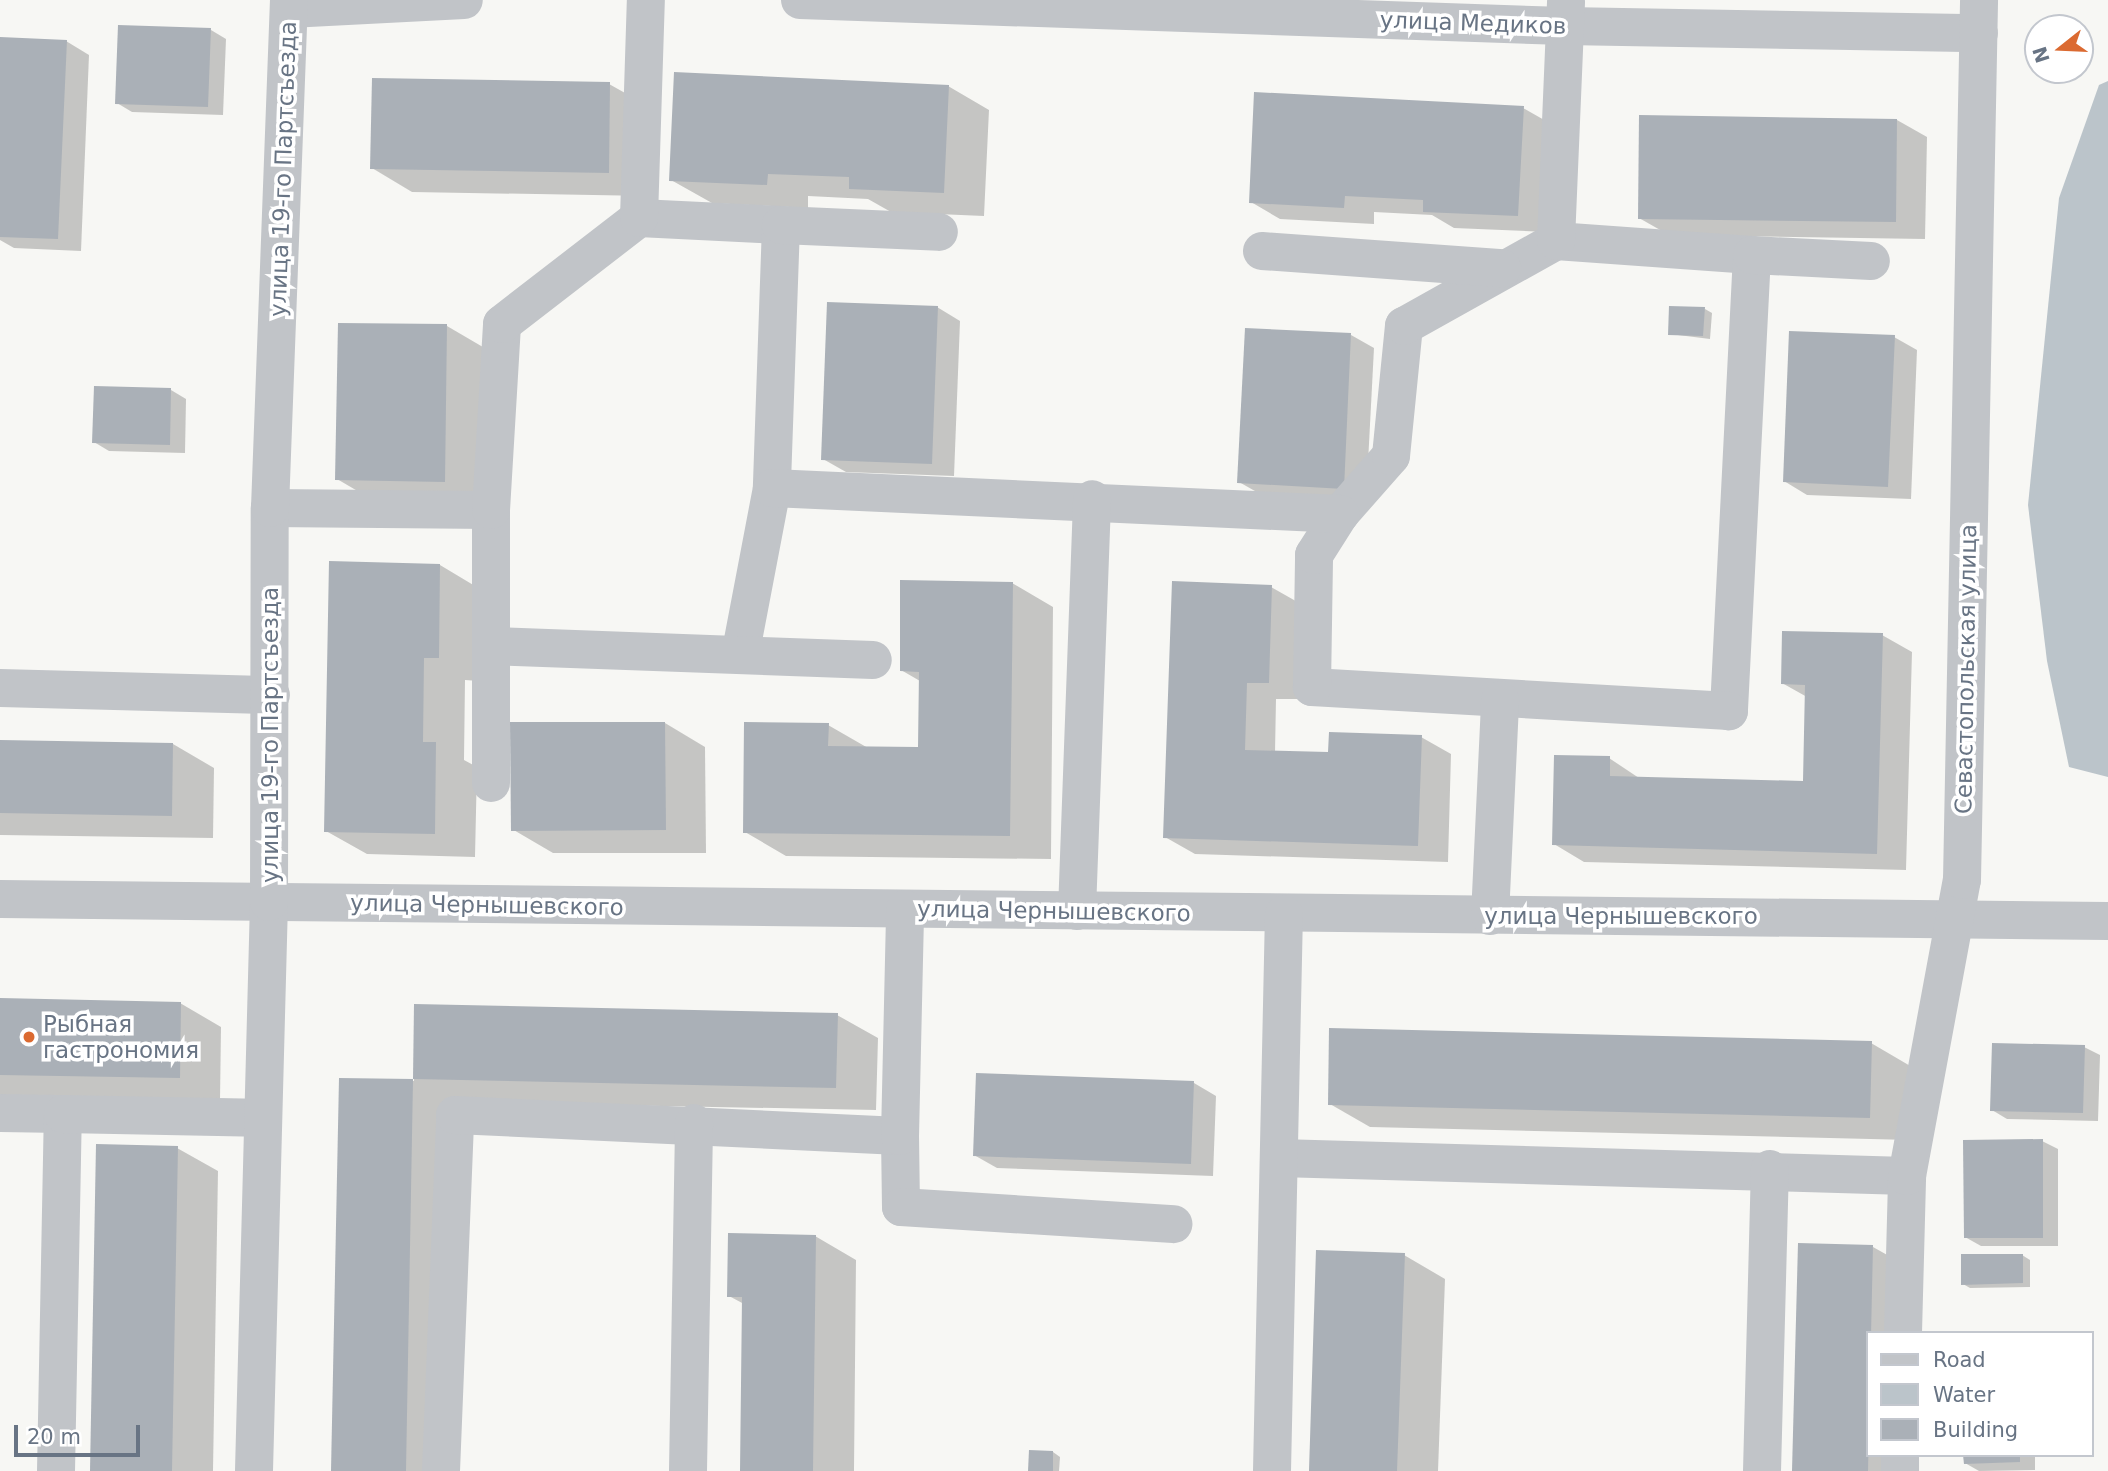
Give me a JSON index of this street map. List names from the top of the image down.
{
  "streets": {
    "street": [
      "улица Медиков",
      "улица 19-го Партсъезда",
      "Севастопольская улица",
      "улица Чернышевского"
    ]
  },
  "crossings": [
    ["улица Медиков", "Севастопольская улица"],
    ["улица 19-го Партсъезда", "улица Чернышевского"],
    ["Севастопольская улица", "улица Чернышевского"]
  ],
  "places": ["Рыбная гастрономия"],
  "legend": ["Road", "Water", "Building"],
  "scale_bar": "20 m",
  "north": "left"
}
